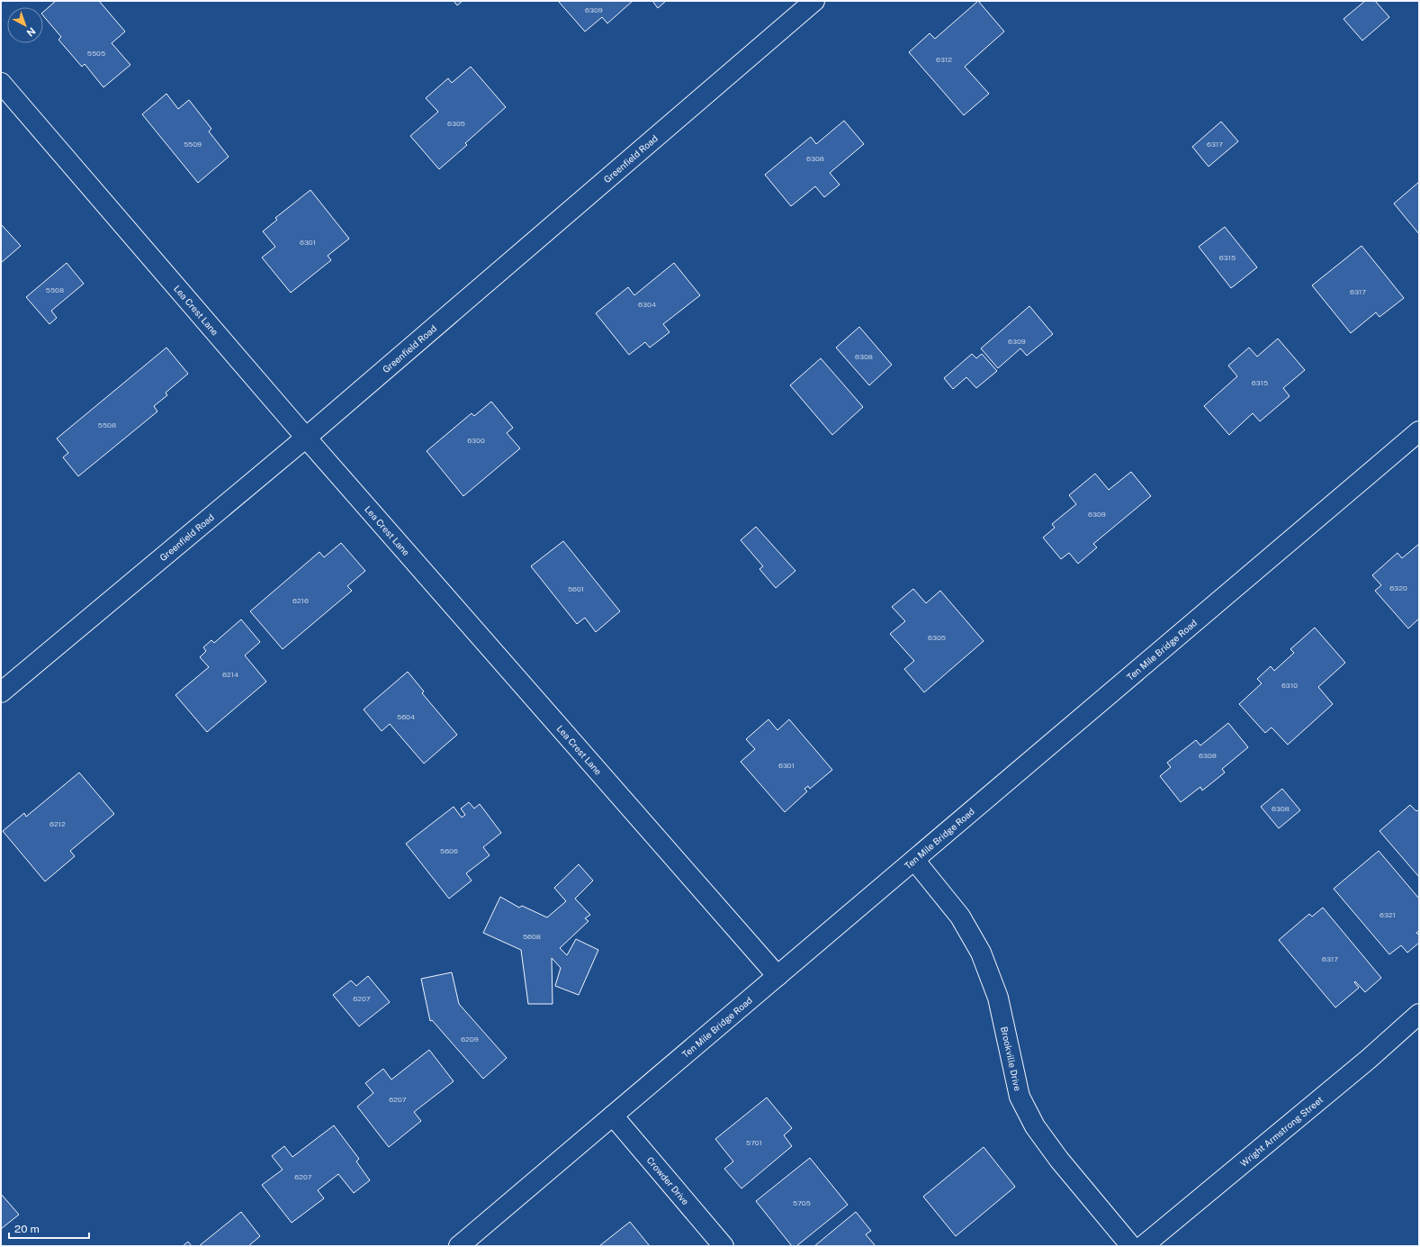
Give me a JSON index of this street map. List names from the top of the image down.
{
  "streets": {
    "street": [
      "Greenfield Road",
      "Lea Crest Lane",
      "Ten Mile Bridge Road",
      "Brookville Drive",
      "Wright Armstrong Street",
      "Crowder Drive"
    ]
  },
  "crossings": [
    ["Greenfield Road", "Lea Crest Lane"],
    ["Lea Crest Lane", "Ten Mile Bridge Road"],
    ["Ten Mile Bridge Road", "Brookville Drive"],
    ["Ten Mile Bridge Road", "Crowder Drive"]
  ],
  "house_numbers": [
    "6309",
    "5505",
    "6312",
    "6305",
    "5509",
    "6317",
    "6308",
    "6301",
    "6315",
    "5508",
    "6317",
    "6304",
    "6309",
    "6308",
    "6315",
    "5508",
    "6300",
    "6309",
    "6320",
    "5601",
    "6216",
    "6305",
    "6214",
    "6310",
    "5604",
    "6308",
    "6301",
    "6308",
    "6212",
    "5606",
    "6321",
    "5608",
    "6317",
    "6207",
    "6209",
    "6207",
    "5701",
    "6207",
    "5705"
  ],
  "scale_bar": "20 m",
  "north": "bottom right"
}
